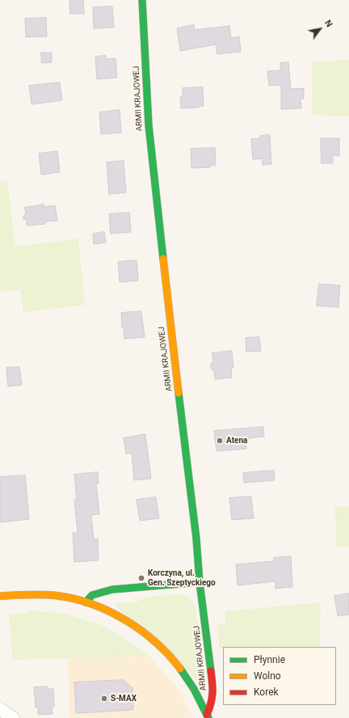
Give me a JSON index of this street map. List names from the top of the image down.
{
  "streets": {
    "street": ["ARMII KRAJOWEJ"]
  },
  "places": ["Atena", "Korczyna, ul. Gen. Szeptyckiego", "S-MAX"],
  "legend": ["Płynnie", "Wolno", "Korek"],
  "north": "top right"
}
